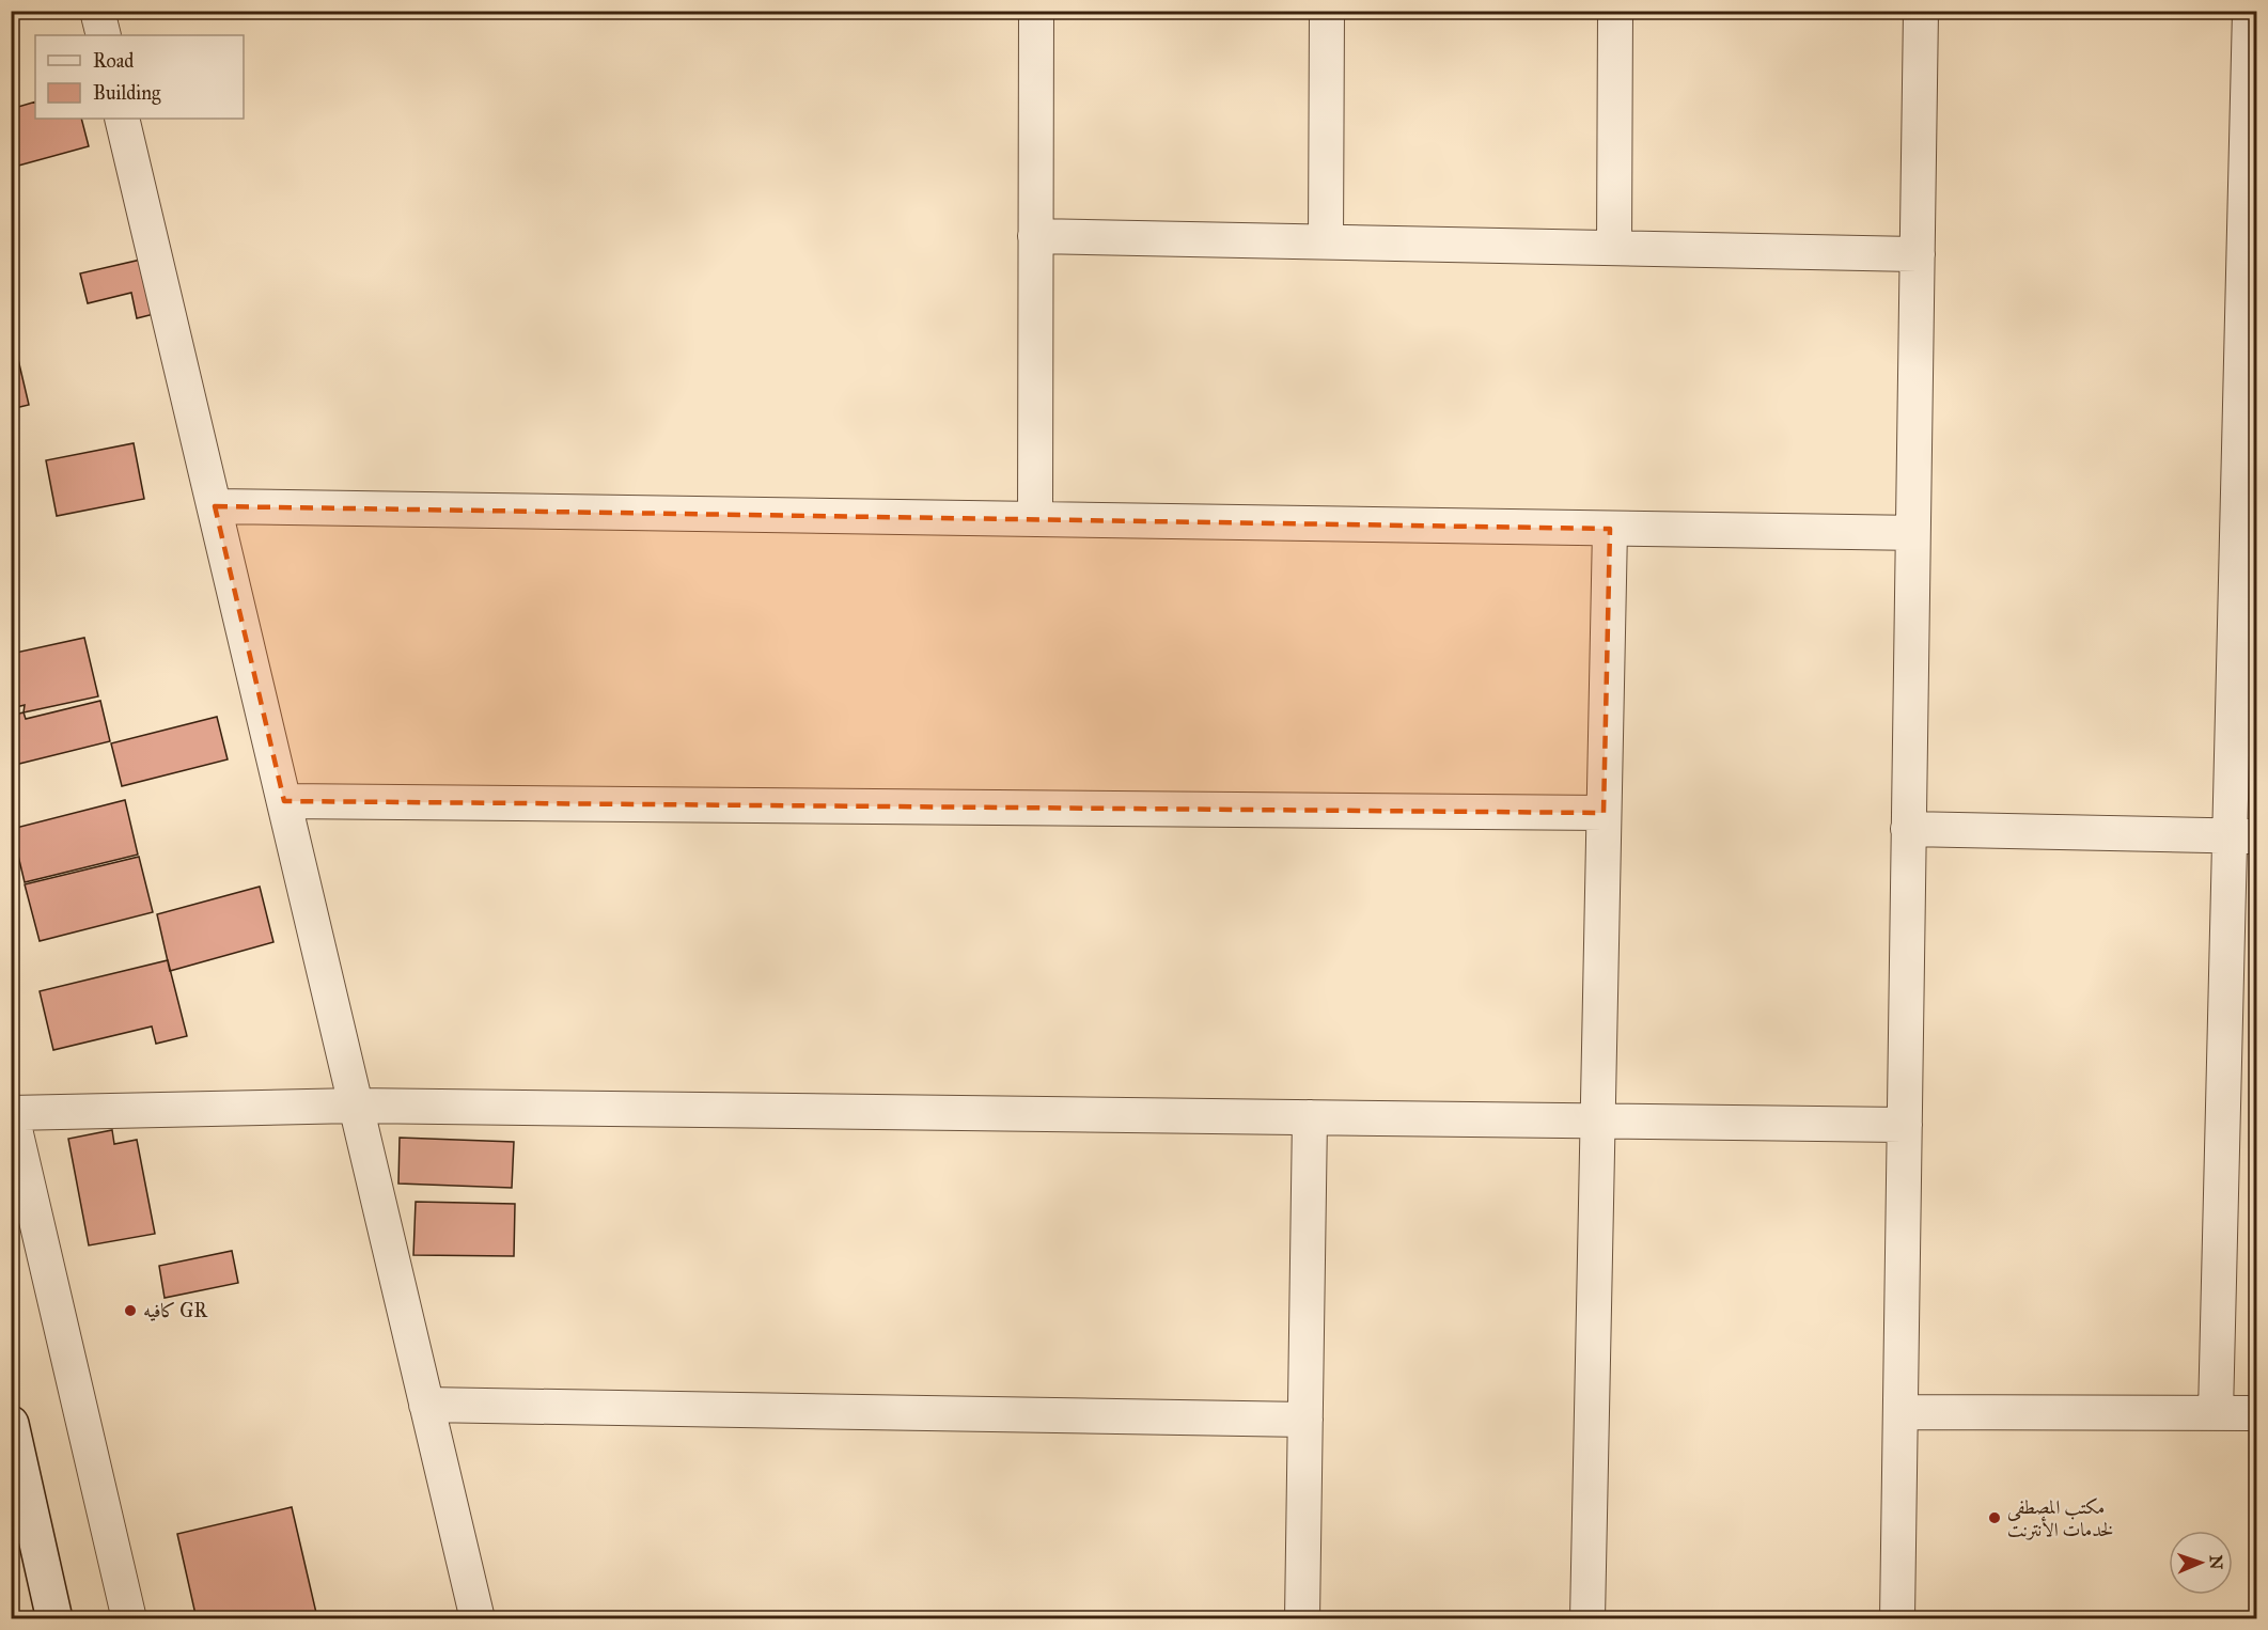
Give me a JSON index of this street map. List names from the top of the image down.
{
  "places": ["كافيه GR", "مكتب المصطفى لخدمات الأنترنت"],
  "legend": ["Road", "Building"],
  "north": "right"
}
